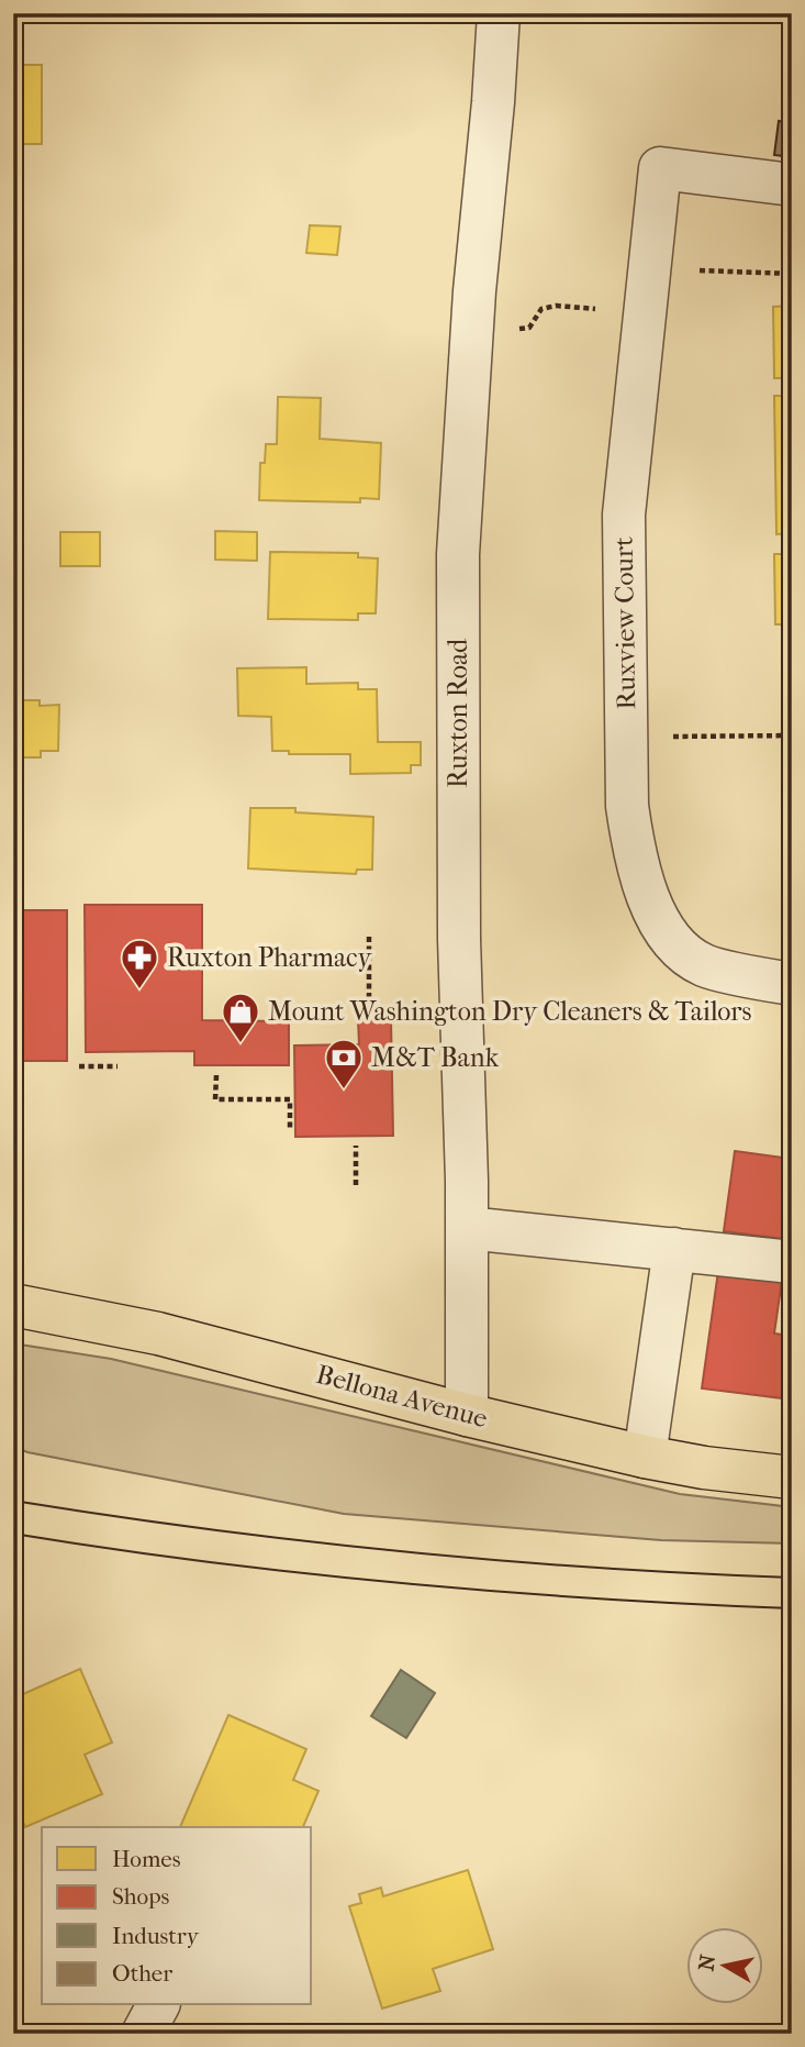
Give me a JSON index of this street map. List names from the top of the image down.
{
  "streets": {
    "main road": ["Bellona Avenue"],
    "street": ["Ruxview Court", "Ruxton Road"]
  },
  "crossings": [
    ["Ruxton Road", "Bellona Avenue"]
  ],
  "places": {
    "pharmacy": ["Ruxton Pharmacy"],
    "shop": ["Mount Washington Dry Cleaners & Tailors"],
    "bank": ["M&T Bank"]
  },
  "legend": [
    "Homes",
    "Shops",
    "Industry",
    "Other"
  ],
  "north": "left"
}
